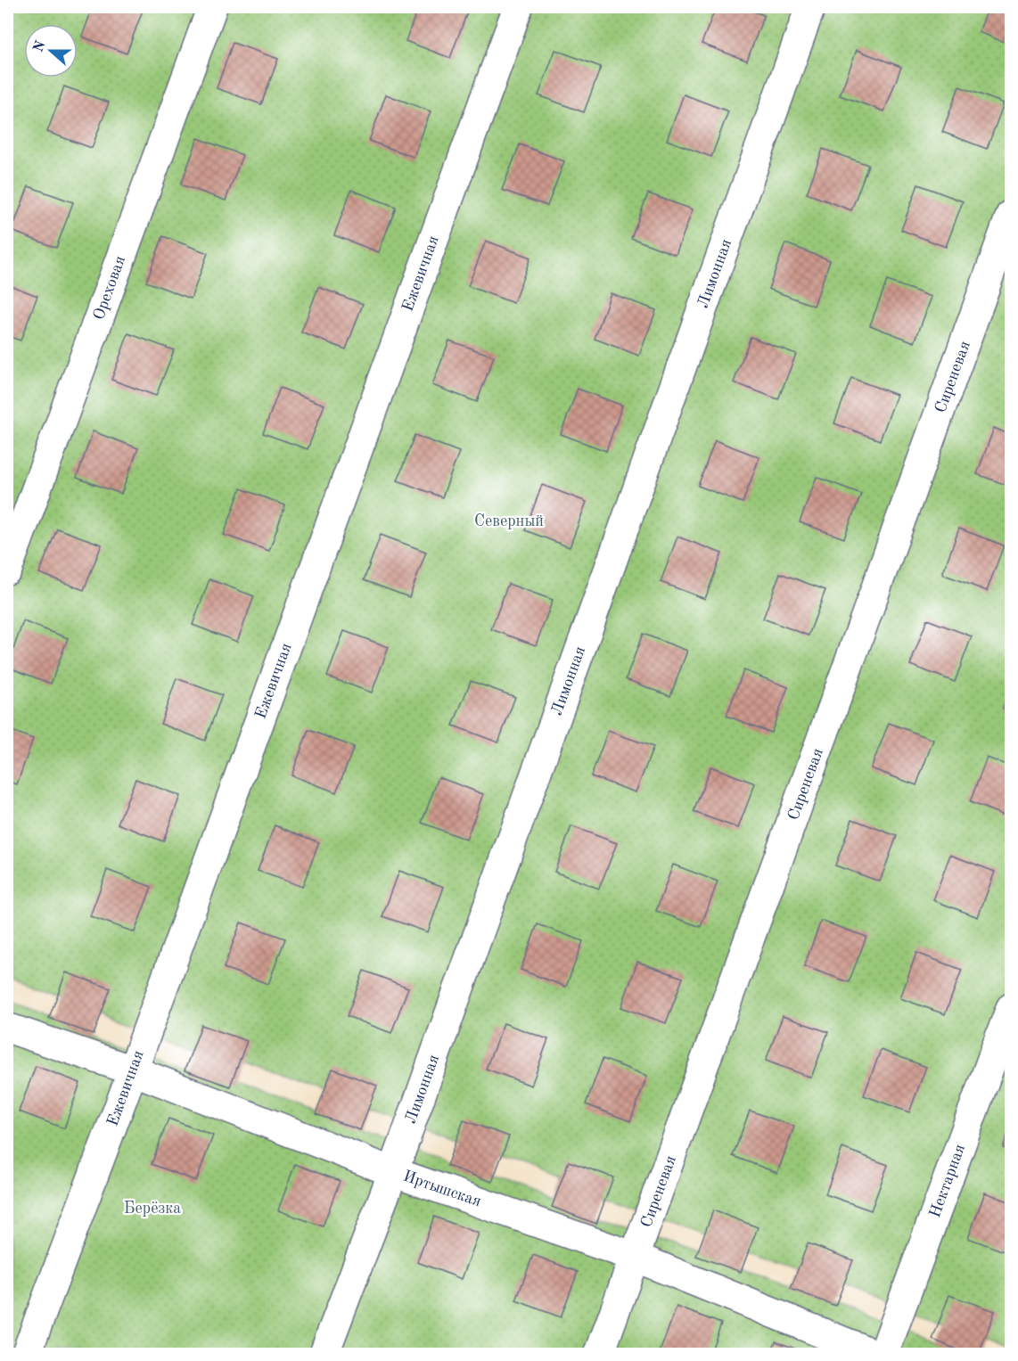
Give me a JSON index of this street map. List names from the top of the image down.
{
  "streets": {
    "street": [
      "Ежевичная",
      "Лимонная",
      "Ореховая",
      "Сиреневая",
      "Нектарная",
      "Иртышская"
    ]
  },
  "crossings": [
    ["Ежевичная", "Иртышская"],
    ["Лимонная", "Иртышская"],
    ["Сиреневая", "Иртышская"]
  ],
  "parks": ["Северный", "Берёзка"],
  "north": "left"
}
